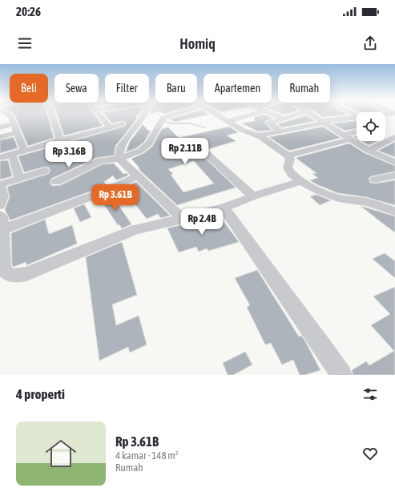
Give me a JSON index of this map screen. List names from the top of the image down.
{
  "page": {
    "status": "20:26",
    "header": "Homiq",
    "chip": [
      "Beli",
      "Sewa",
      "Filter",
      "Baru",
      "Apartemen",
      "Rumah"
    ],
    "price": [
      "Rp 2.11B",
      "Rp 3.16B",
      "Rp 3.61B",
      "Rp 2.4B"
    ],
    "heading": "4 properti",
    "list": [
      {
        "name": "Rp 3.61B",
        "note": "4 kamar · 148 m² · Rumah"
      }
    ]
  }
}
